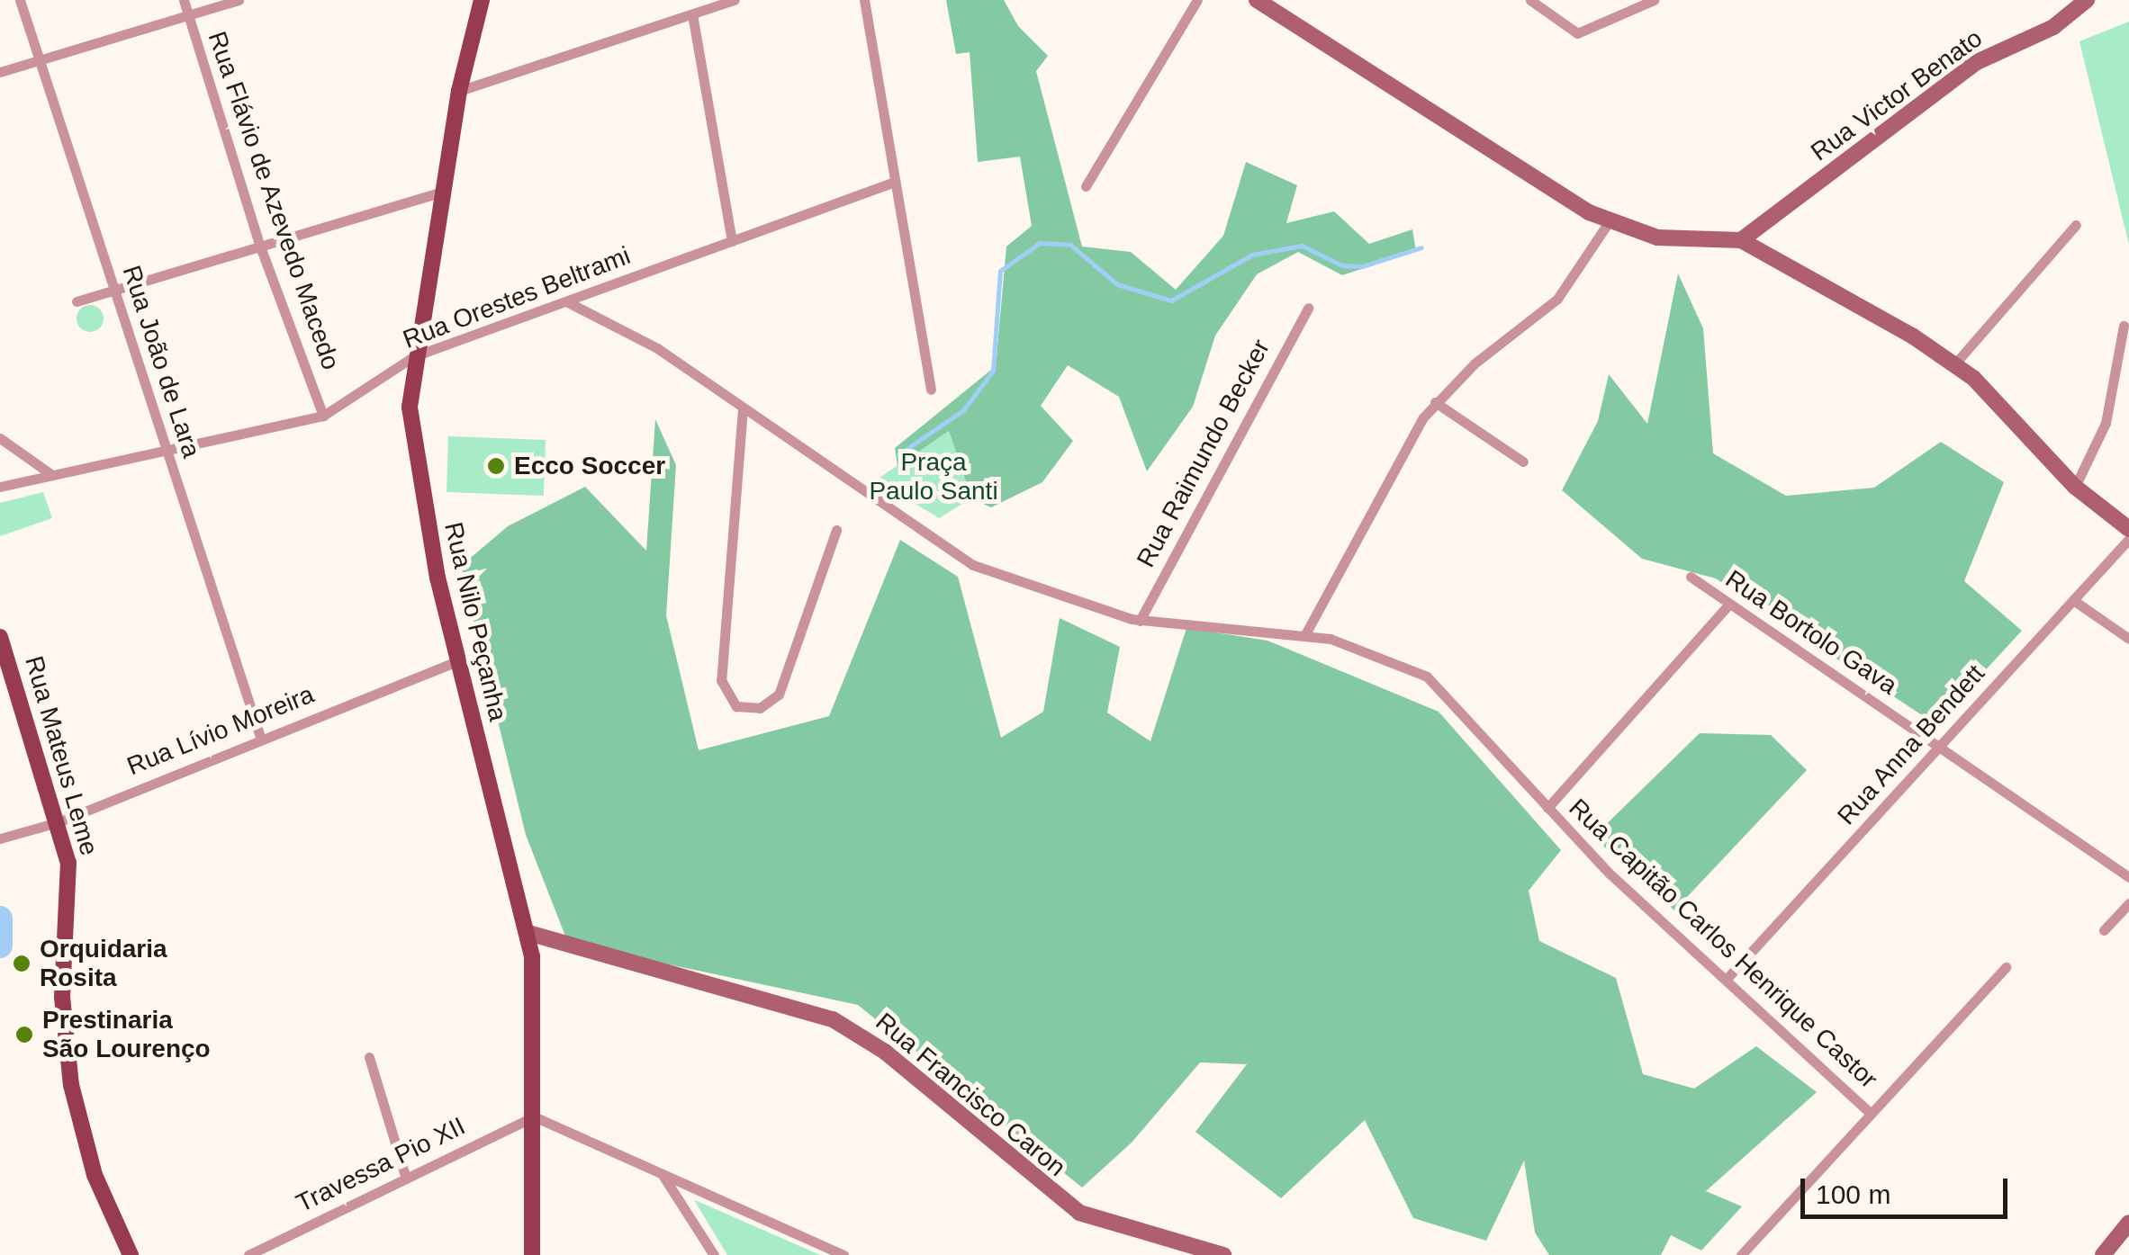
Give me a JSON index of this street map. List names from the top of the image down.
{
  "streets": {
    "main road": ["Rua Nilo Peçanha", "Rua Mateus Leme"],
    "street": [
      "Rua Victor Benato",
      "Rua Flávio de Azevedo Macedo",
      "Rua Orestes Beltrami",
      "Rua João de Lara",
      "Rua Raimundo Becker",
      "Rua Bortolo Gava",
      "Rua Lívio Moreira",
      "Rua Anna Bendett",
      "Rua Capitão Carlos Henrique Castor",
      "Rua Francisco Caron",
      "Travessa Pio XII"
    ]
  },
  "crossings": [
    ["Rua Flávio de Azevedo Macedo", "Rua Orestes Beltrami"],
    ["Rua Orestes Beltrami", "Rua João de Lara"],
    ["Rua Orestes Beltrami", "Rua Nilo Peçanha"],
    ["Rua Orestes Beltrami", "Rua Capitão Carlos Henrique Castor"],
    ["Rua João de Lara", "Rua Lívio Moreira"],
    ["Rua Raimundo Becker", "Rua Capitão Carlos Henrique Castor"],
    ["Rua Nilo Peçanha", "Rua Lívio Moreira"],
    ["Rua Nilo Peçanha", "Rua Francisco Caron"],
    ["Rua Nilo Peçanha", "Travessa Pio XII"],
    ["Rua Bortolo Gava", "Rua Anna Bendett"],
    ["Rua Lívio Moreira", "Rua Mateus Leme"],
    ["Rua Anna Bendett", "Rua Capitão Carlos Henrique Castor"]
  ],
  "parks": ["Praça Paulo Santi"],
  "places": ["Ecco Soccer", "Orquidaria Rosita", "Prestinaria São Lourenço"],
  "scale_bar": "100 m"
}
